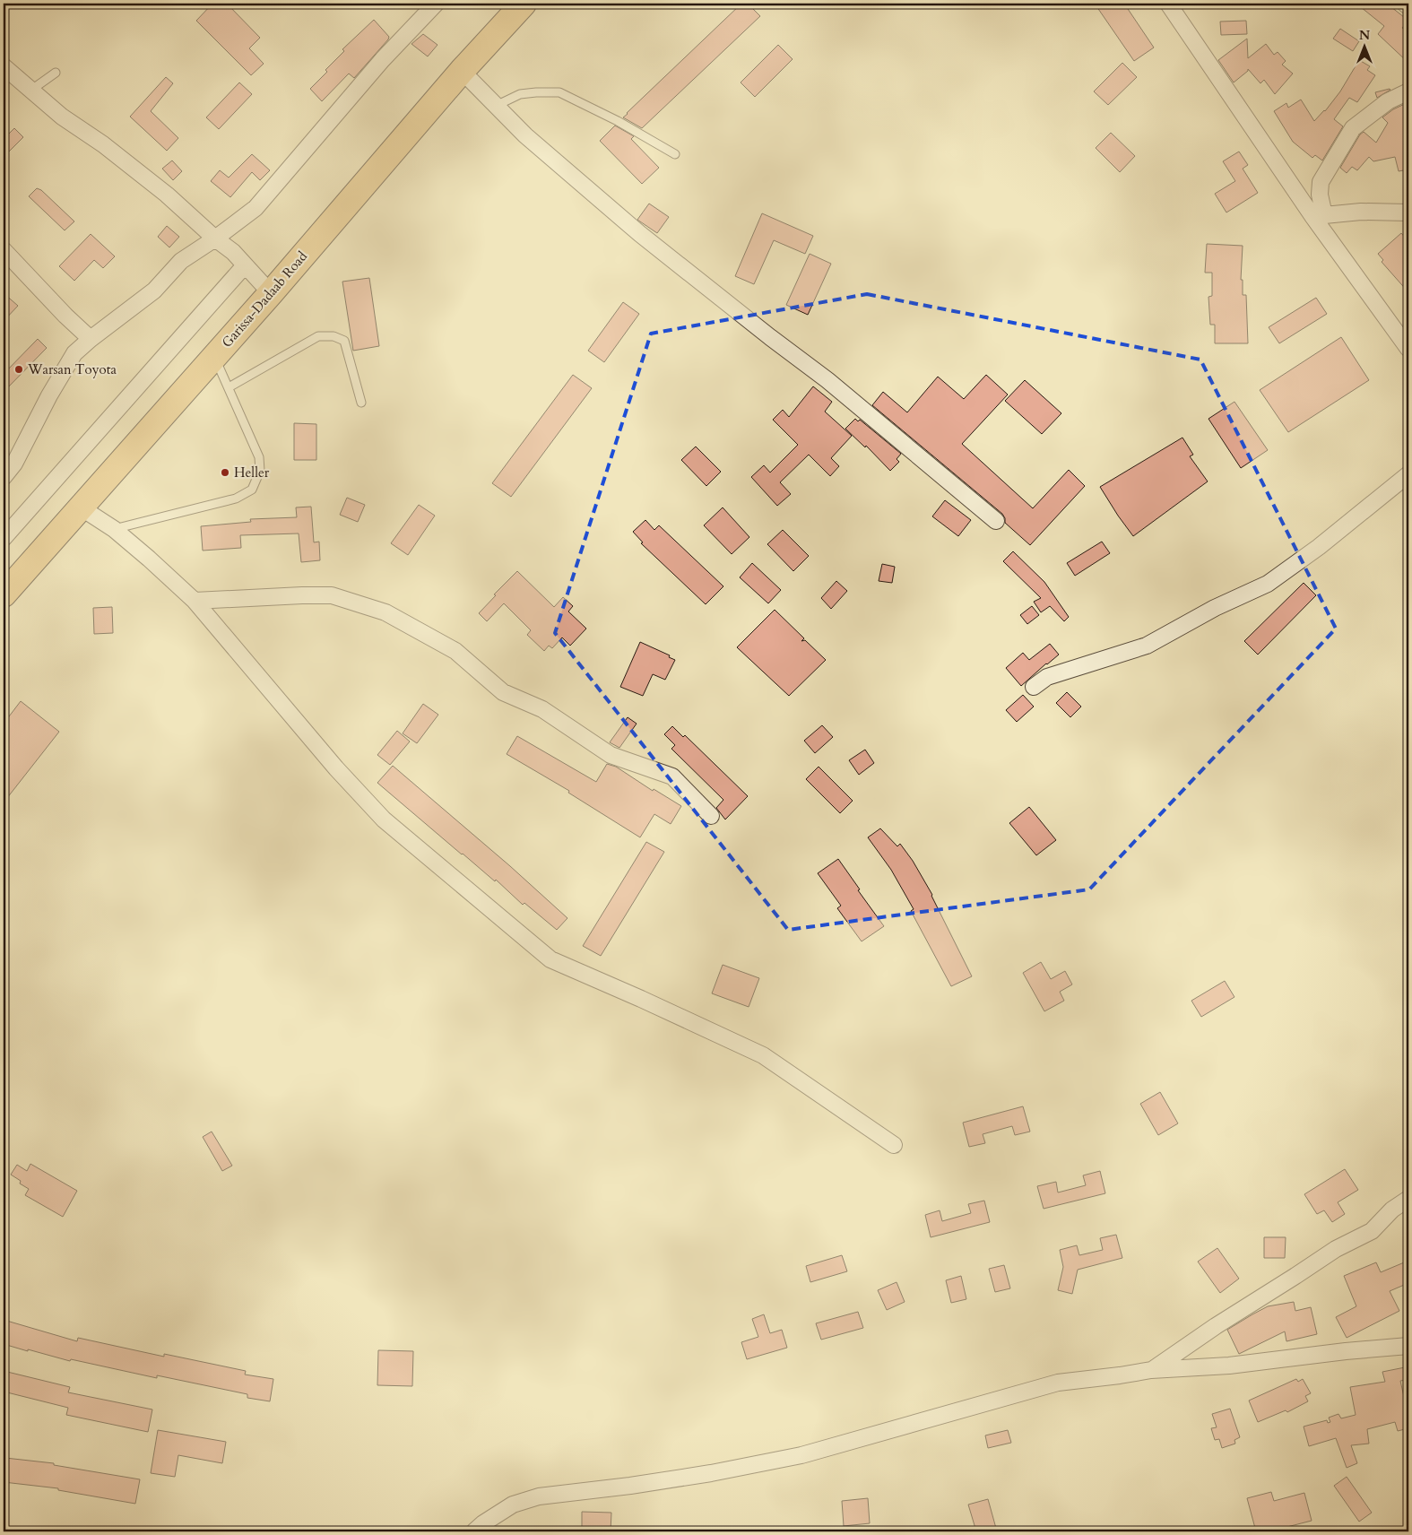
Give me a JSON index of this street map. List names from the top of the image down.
{
  "streets": {
    "highway": ["Garissa-Dadaab Road"]
  },
  "places": ["Warsan Toyota", "Heller"],
  "north": "top"
}
